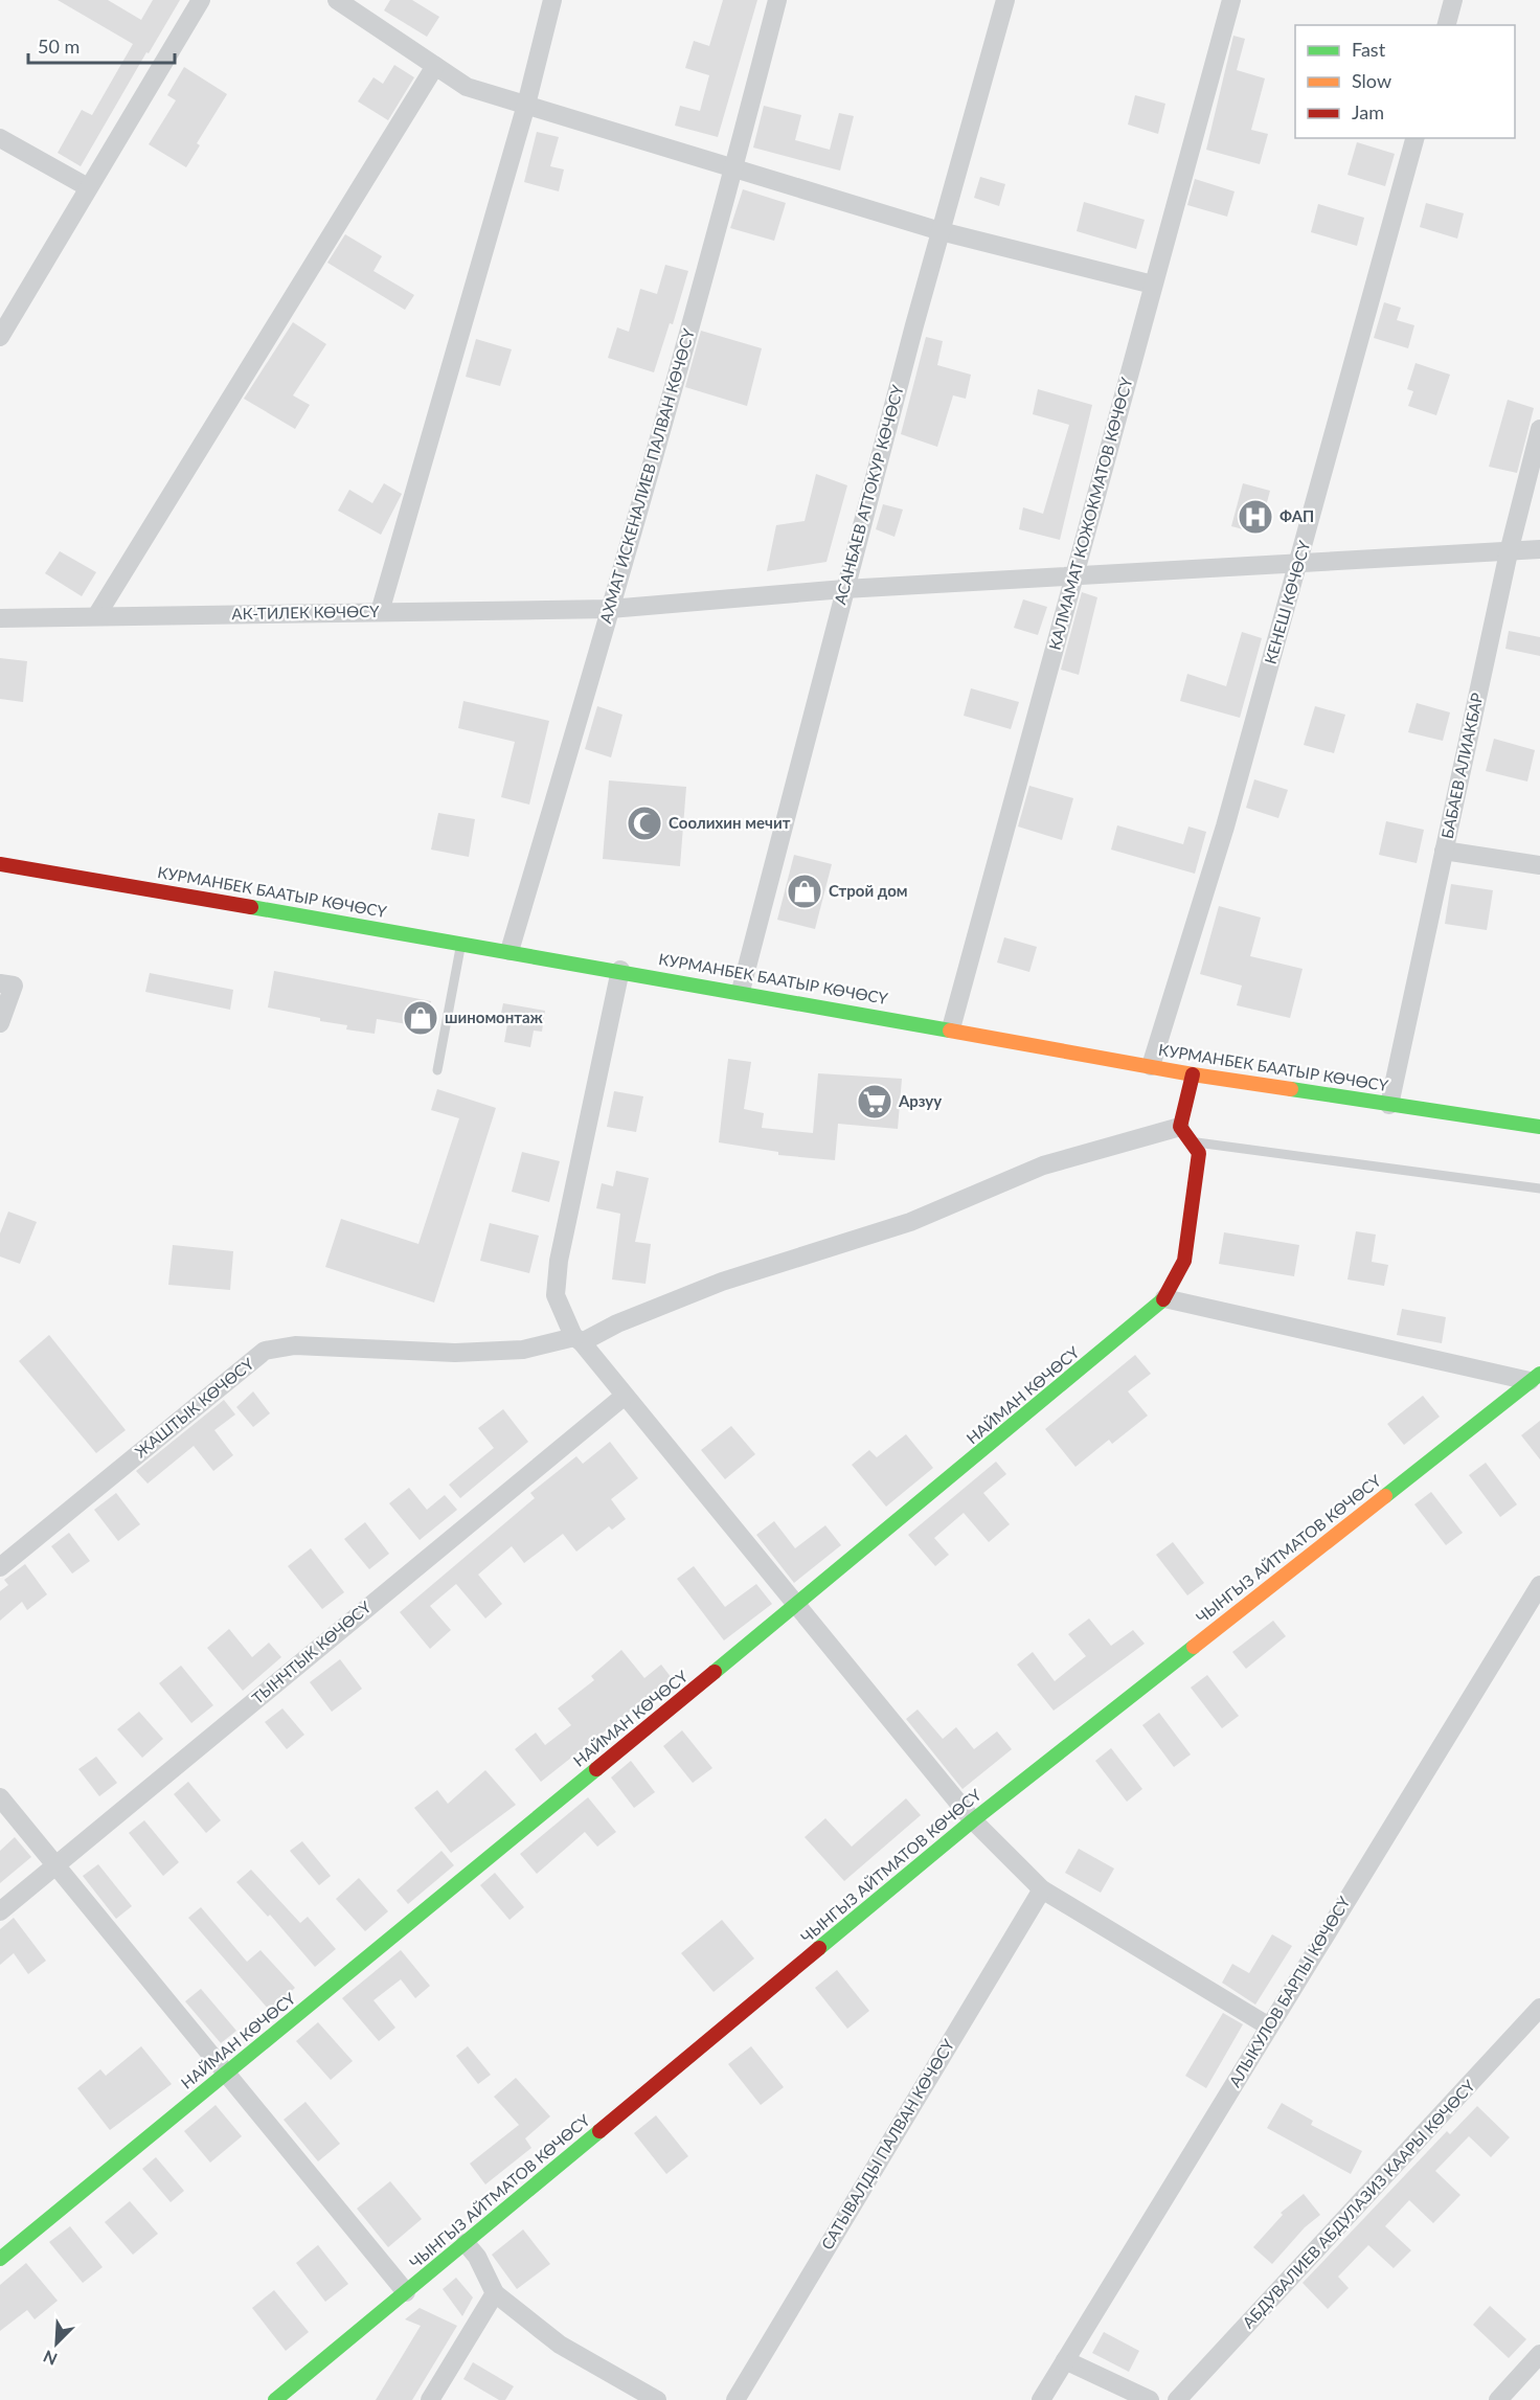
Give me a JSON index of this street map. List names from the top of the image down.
{
  "streets": {
    "main road": ["КУРМАНБЕК БААТЫР КӨЧӨСҮ", "НАЙМАН КӨЧӨСҮ", "ЧЫНГЫЗ АЙТМАТОВ КӨЧӨСҮ"],
    "street": [
      "АХМАТ ИСКЕНАЛИЕВ ПАЛВАН КӨЧӨСҮ",
      "АСАНБАЕВ АТТОКУР КӨЧӨСҮ",
      "КАЛМАМАТ КОЖОКМАТОВ КӨЧӨСҮ",
      "КЕНЕШ КӨЧӨСҮ",
      "АК-ТИЛЕК КӨЧӨСҮ",
      "БАБАЕВ АЛИАКБАР",
      "ЖАШТЫК КӨЧӨСҮ",
      "ТЫНЧТЫК КӨЧӨСҮ",
      "АЛЫКУЛОВ БАРПЫ КӨЧӨСҮ",
      "САТЫВАЛДЫ ПАЛВАН КӨЧӨСҮ",
      "АБДУВАЛИЕВ АБДУЛАЗИЗ КААРЫ КӨЧӨСҮ"
    ]
  },
  "crossings": [
    ["АХМАТ ИСКЕНАЛИЕВ ПАЛВАН КӨЧӨСҮ", "АК-ТИЛЕК КӨЧӨСҮ"],
    ["АХМАТ ИСКЕНАЛИЕВ ПАЛВАН КӨЧӨСҮ", "КУРМАНБЕК БААТЫР КӨЧӨСҮ"],
    ["АСАНБАЕВ АТТОКУР КӨЧӨСҮ", "АК-ТИЛЕК КӨЧӨСҮ"],
    ["АСАНБАЕВ АТТОКУР КӨЧӨСҮ", "КУРМАНБЕК БААТЫР КӨЧӨСҮ"],
    ["КАЛМАМАТ КОЖОКМАТОВ КӨЧӨСҮ", "АК-ТИЛЕК КӨЧӨСҮ"],
    ["КАЛМАМАТ КОЖОКМАТОВ КӨЧӨСҮ", "КУРМАНБЕК БААТЫР КӨЧӨСҮ"],
    ["КЕНЕШ КӨЧӨСҮ", "АК-ТИЛЕК КӨЧӨСҮ"],
    ["КЕНЕШ КӨЧӨСҮ", "КУРМАНБЕК БААТЫР КӨЧӨСҮ"],
    ["АК-ТИЛЕК КӨЧӨСҮ", "БАБАЕВ АЛИАКБАР"],
    ["БАБАЕВ АЛИАКБАР", "КУРМАНБЕК БААТЫР КӨЧӨСҮ"],
    ["КУРМАНБЕК БААТЫР КӨЧӨСҮ", "НАЙМАН КӨЧӨСҮ"],
    ["НАЙМАН КӨЧӨСҮ", "ЖАШТЫК КӨЧӨСҮ"]
  ],
  "places": {
    "hospital": ["ФАП"],
    "mosque": ["Соолихин мечит"],
    "shop": ["Строй дом", "шиномонтаж"],
    "supermarket": ["Арзуу"]
  },
  "legend": ["Fast", "Slow", "Jam"],
  "scale_bar": "50 m",
  "north": "bottom left"
}
